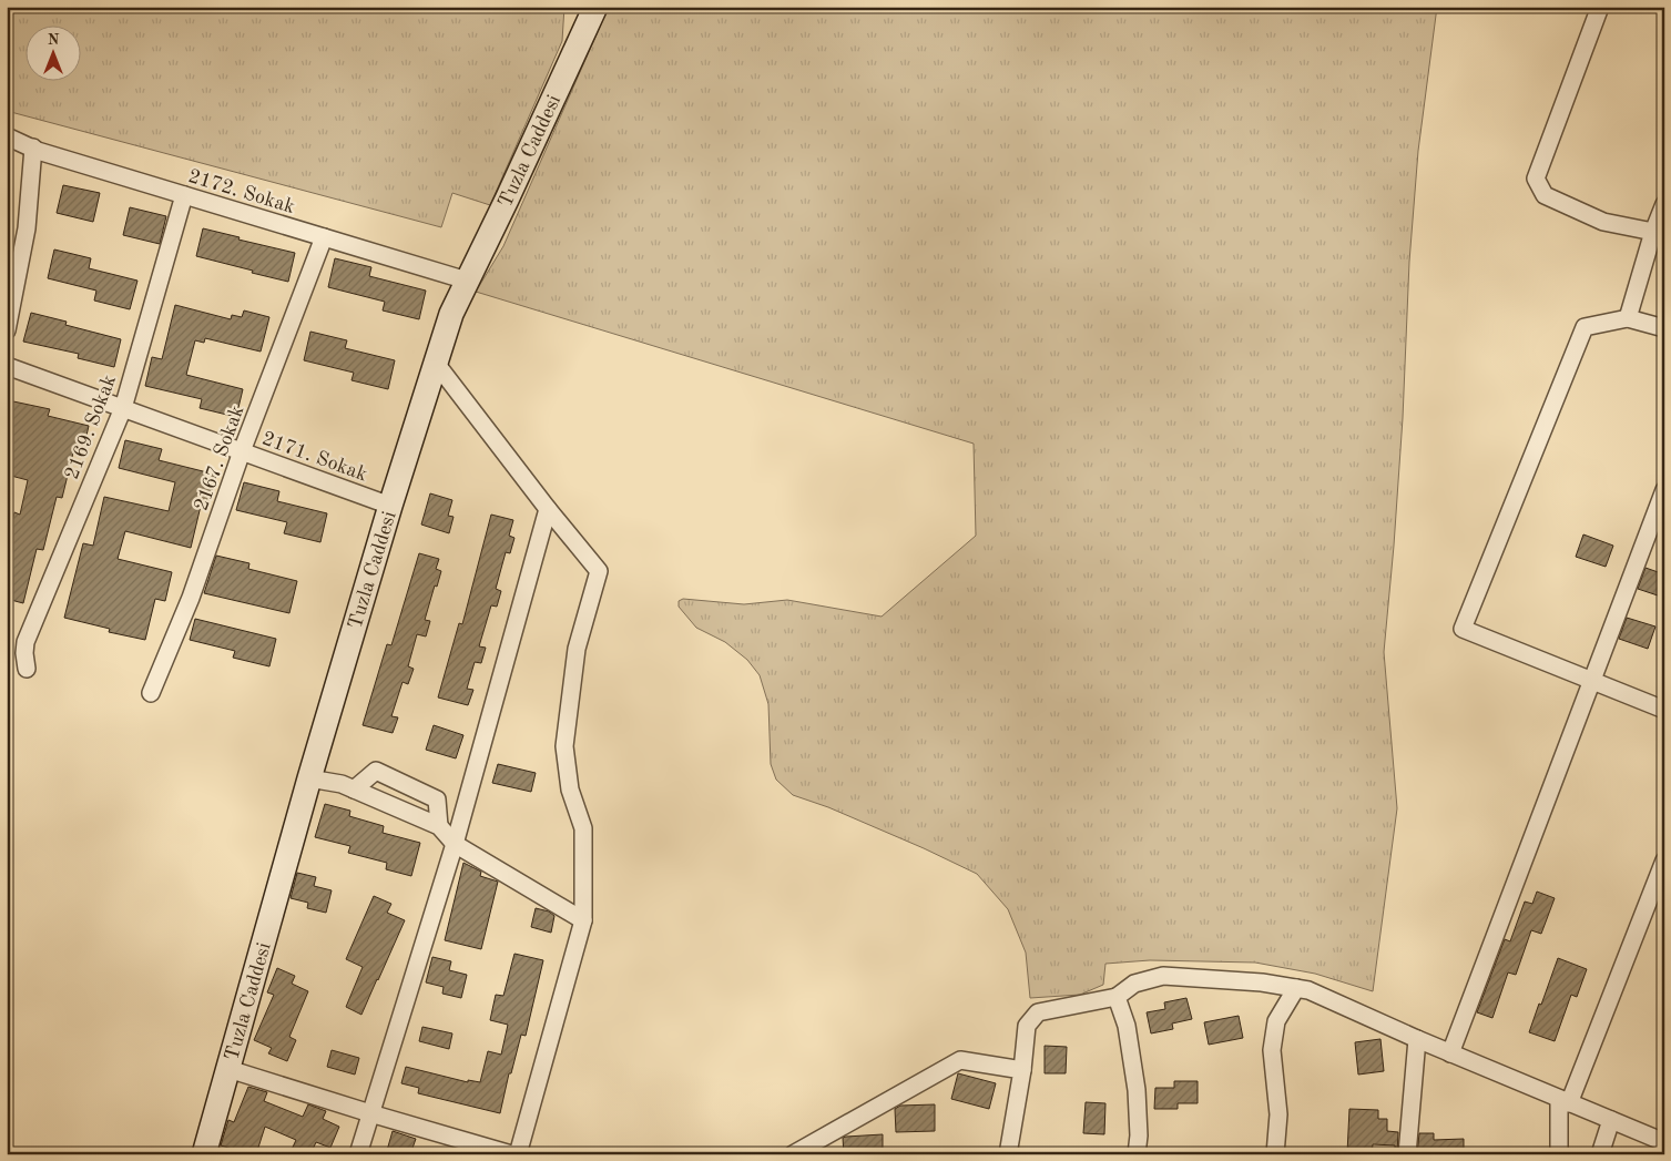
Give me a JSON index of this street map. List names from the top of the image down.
{
  "streets": {
    "main road": ["Tuzla Caddesi"],
    "street": [
      "2172. Sokak",
      "2169. Sokak",
      "2171. Sokak",
      "2167. Sokak"
    ]
  },
  "crossings": [
    ["Tuzla Caddesi", "2172. Sokak"],
    ["Tuzla Caddesi", "2171. Sokak"],
    ["2172. Sokak", "2169. Sokak"],
    ["2172. Sokak", "2167. Sokak"],
    ["2169. Sokak", "2171. Sokak"],
    ["2171. Sokak", "2167. Sokak"]
  ],
  "north": "top"
}
